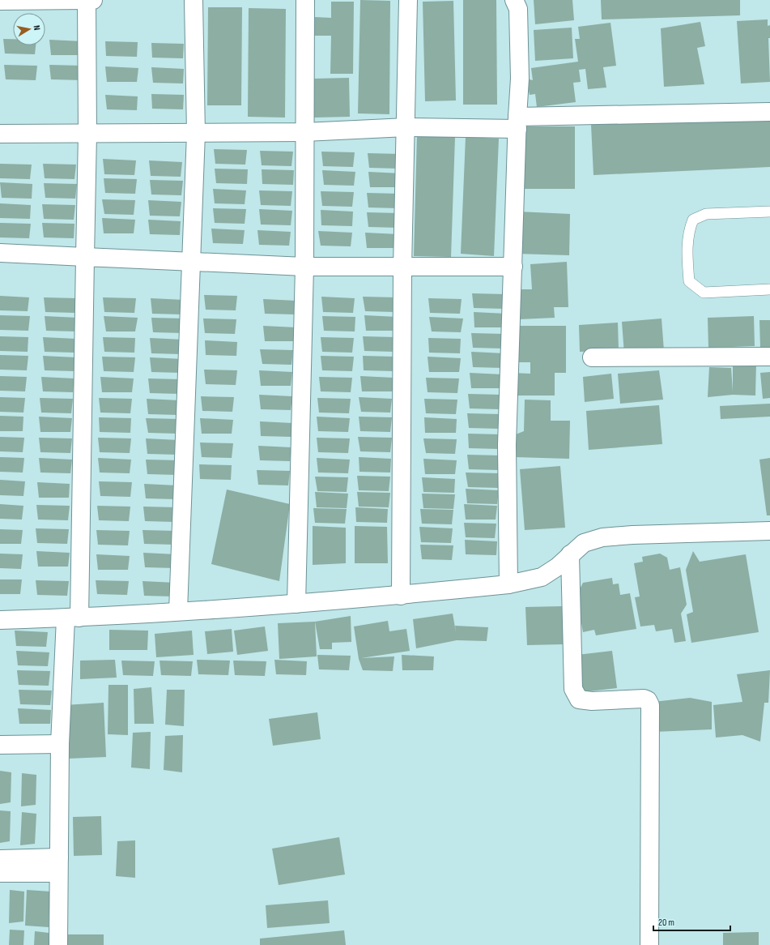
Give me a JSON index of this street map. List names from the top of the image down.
{
  "scale_bar": "20 m",
  "north": "right"
}
